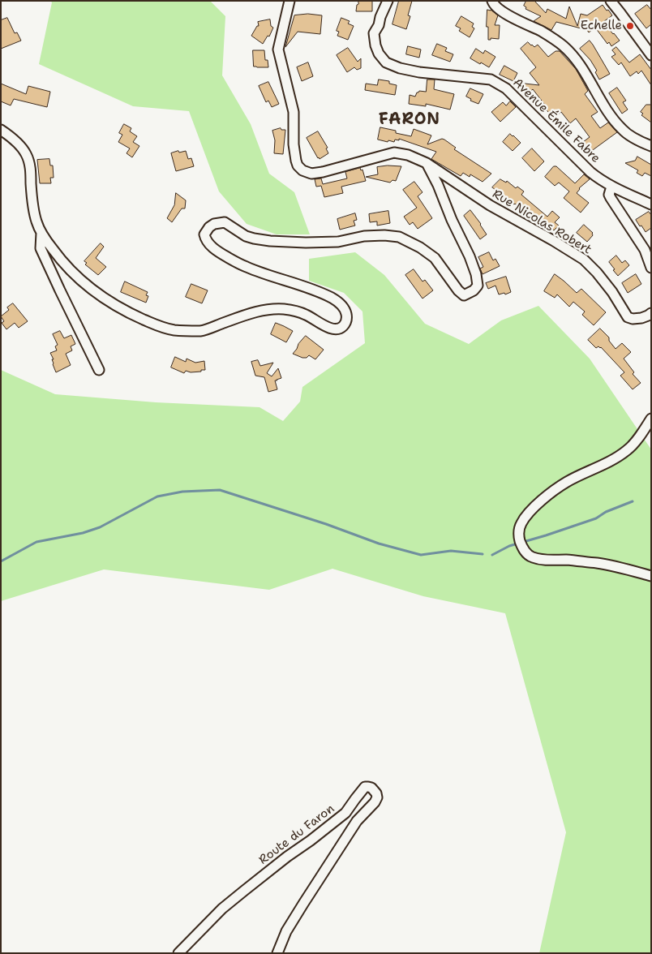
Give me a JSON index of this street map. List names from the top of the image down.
{
  "streets": {
    "street": ["Avenue Émile Fabre", "Rue Nicolas Robert", "Route du Faron"]
  },
  "districts": ["FARON"],
  "places": ["Echelle"]
}
